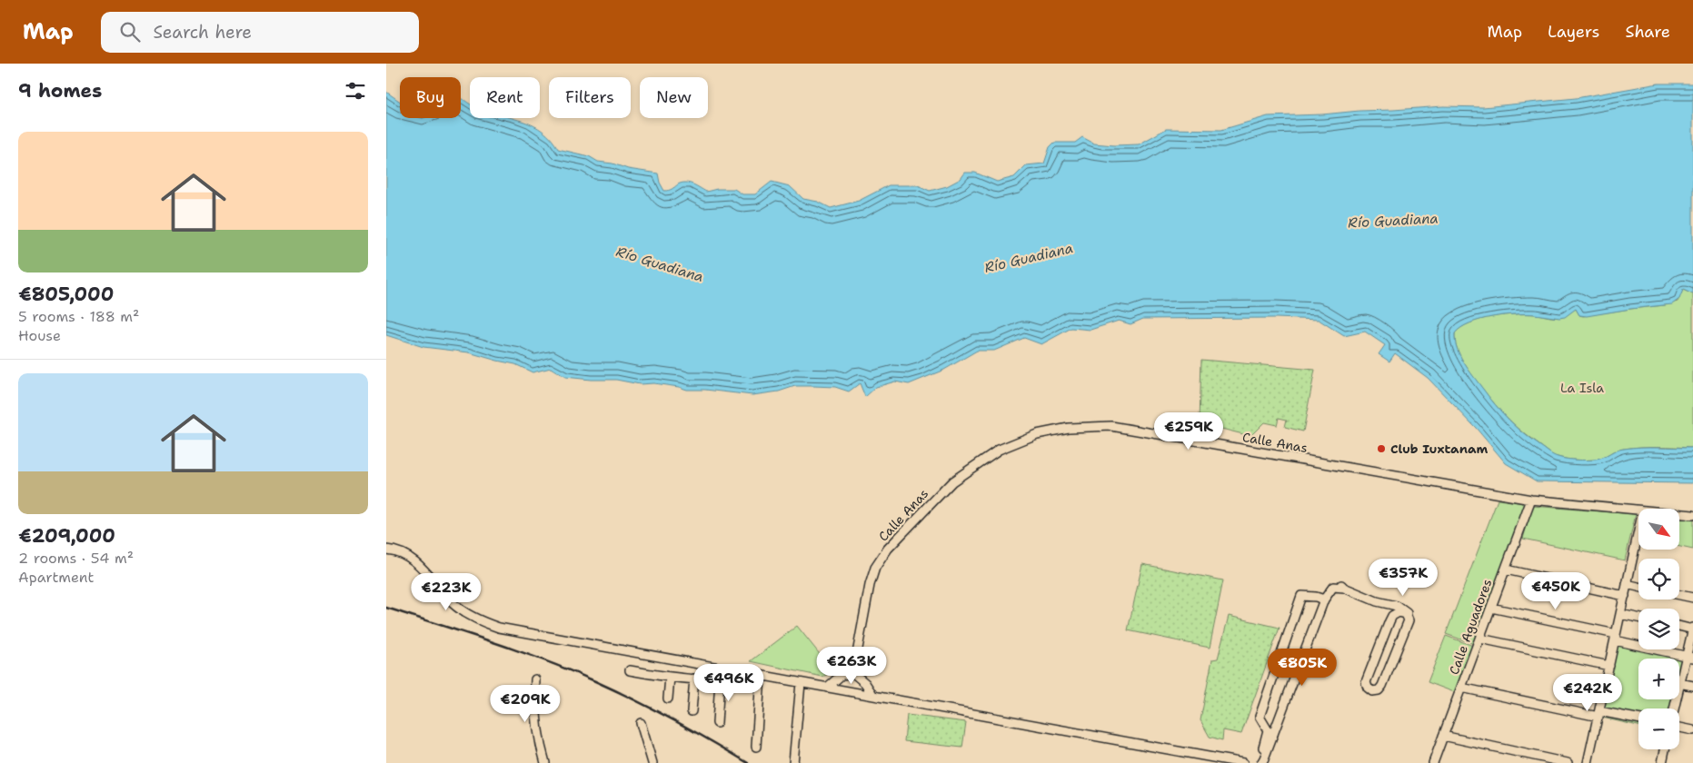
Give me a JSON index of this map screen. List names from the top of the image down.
{
  "streets": {
    "street": ["Calle Anas", "Calle Aguadores"]
  },
  "crossings": [
    ["Calle Anas", "Calle Aguadores"]
  ],
  "water": ["Río Guadiana"],
  "parks": ["La Isla"],
  "places": ["Club Iuxtanam"],
  "north": "bottom right",
  "page": {
    "header": "Map",
    "search": "Search here",
    "nav": ["Map", "Layers", "Share"],
    "heading": "9 homes",
    "chip": [
      "Buy",
      "Rent",
      "Filters",
      "New"
    ],
    "list": [
      {
        "name": "€805,000",
        "note": "5 rooms · 188 m² · House"
      },
      {
        "name": "€209,000",
        "note": "2 rooms · 54 m² · Apartment"
      }
    ],
    "price": [
      "€259K",
      "€357K",
      "€450K",
      "€223K",
      "€263K",
      "€805K",
      "€496K",
      "€242K",
      "€209K"
    ],
    "map_buttons": ["+", "−"]
  }
}
